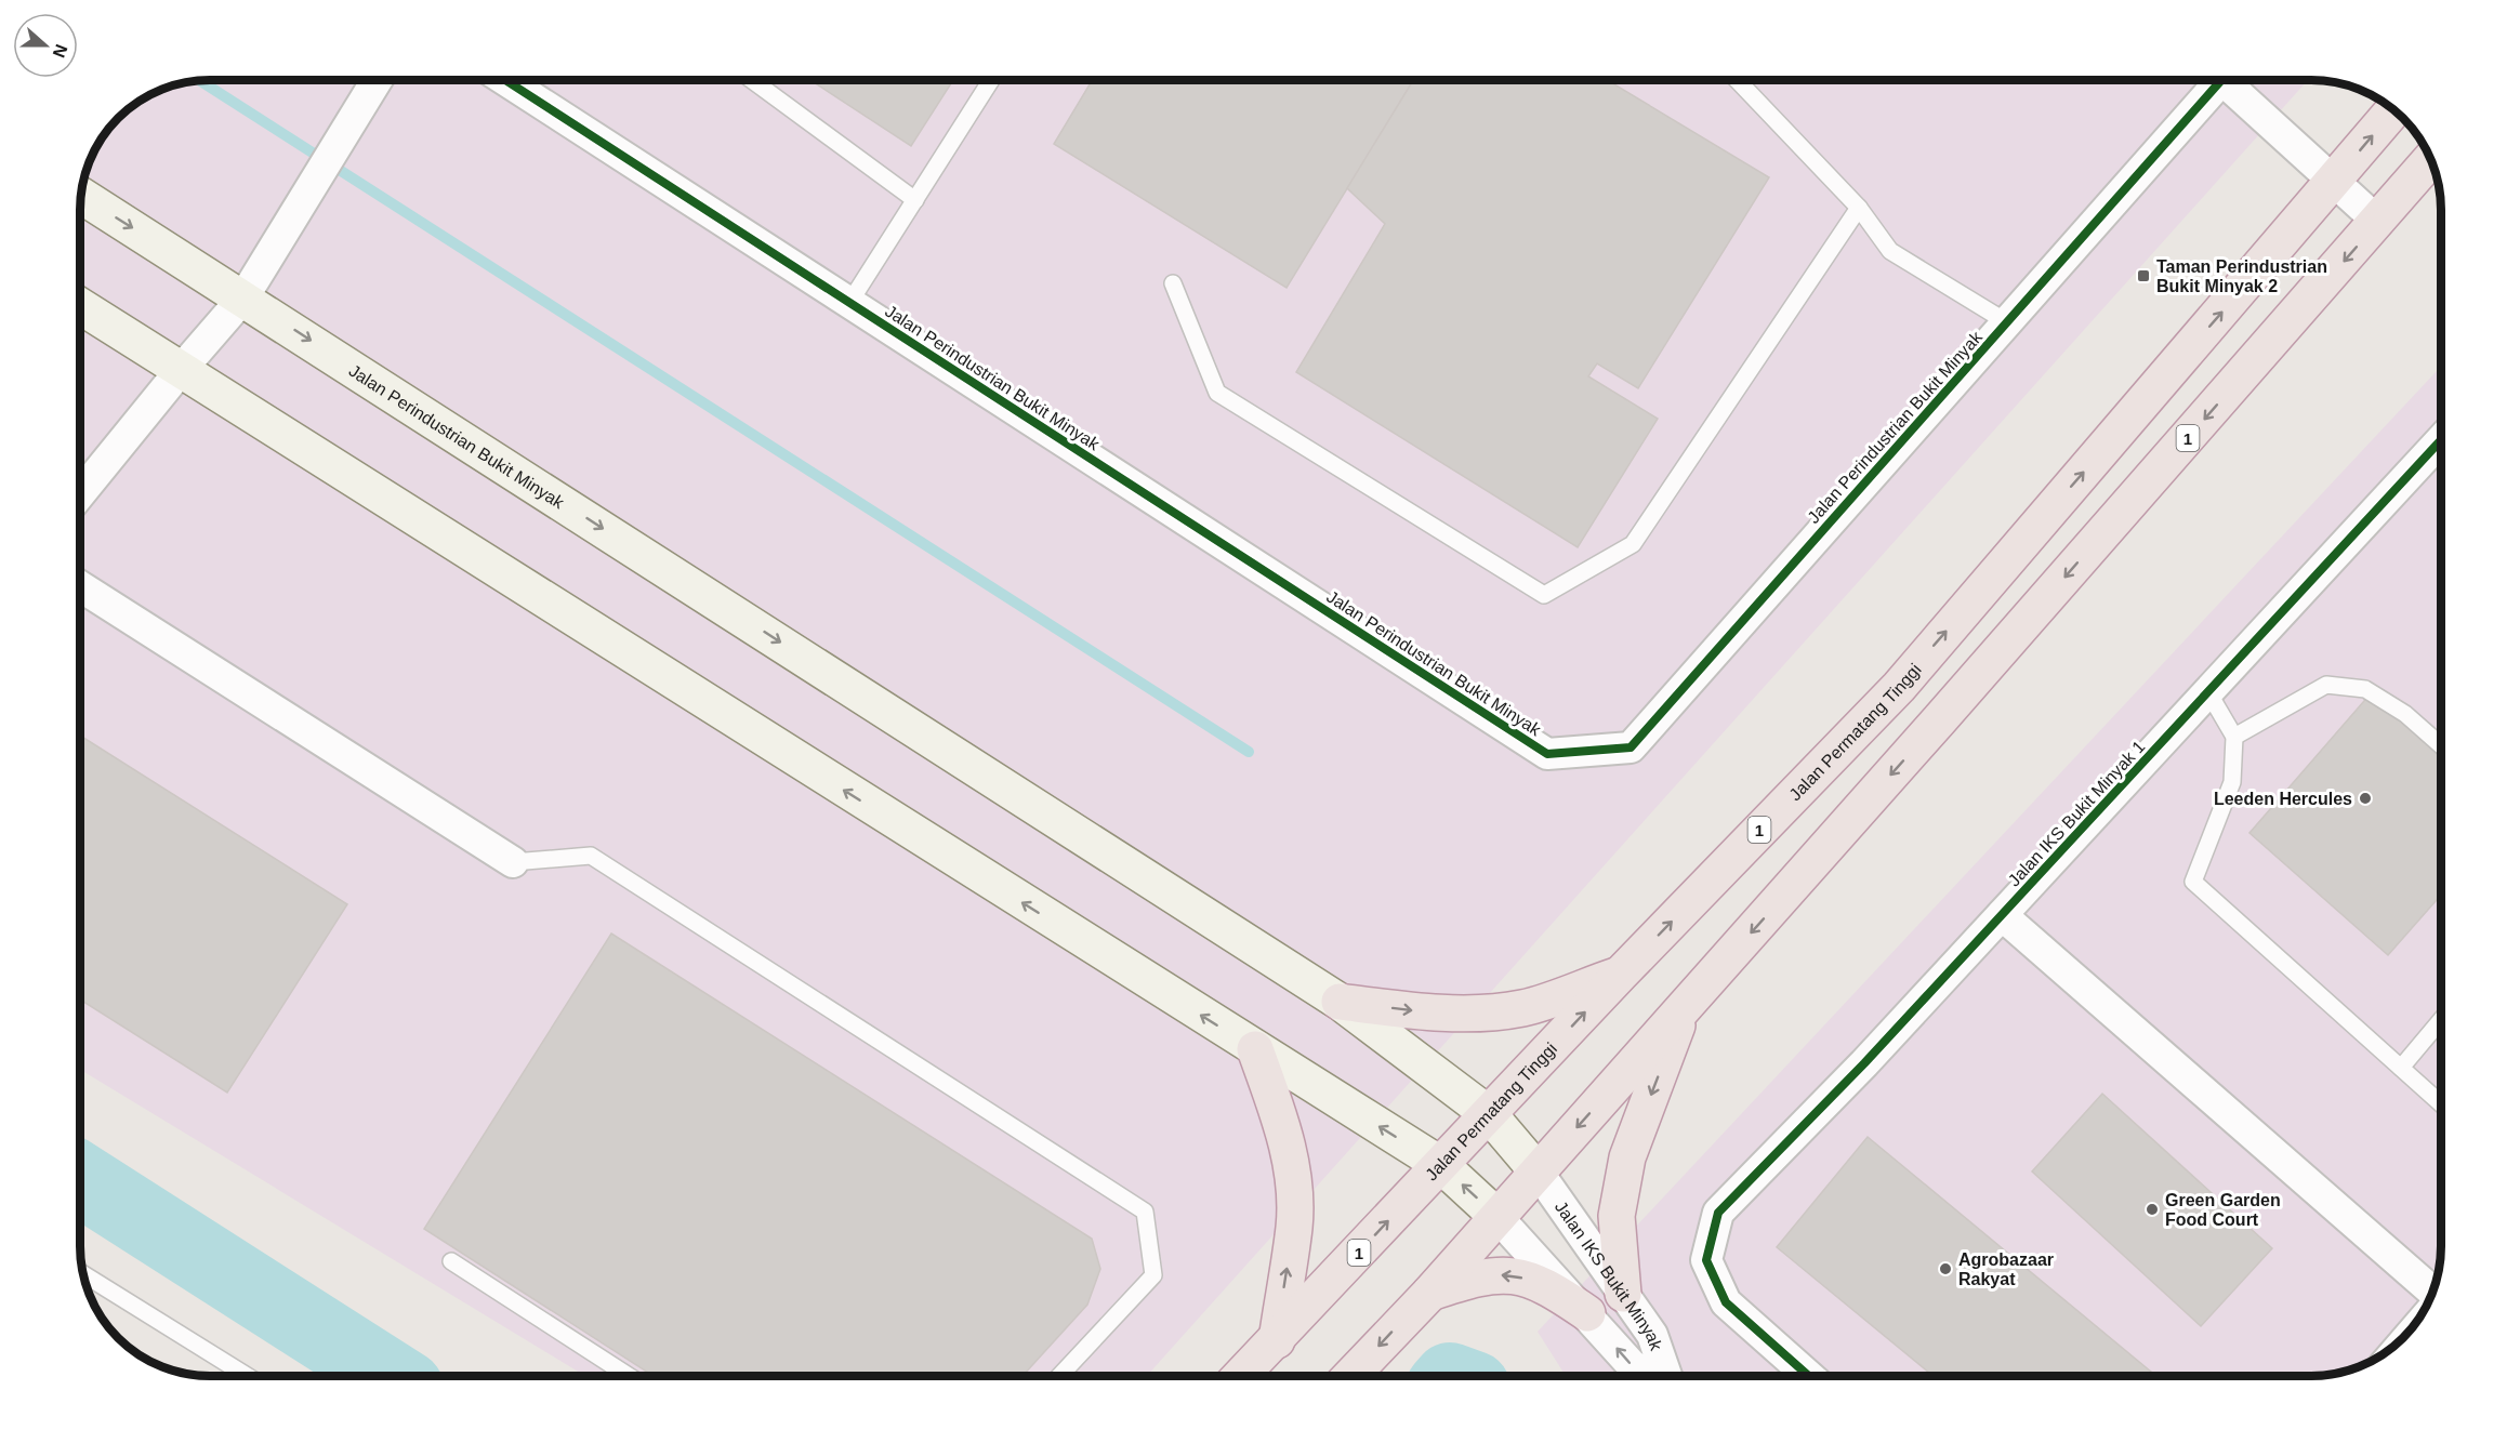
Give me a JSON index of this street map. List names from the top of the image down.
{
  "streets": {
    "highway": ["1", "Jalan Permatang Tinggi"],
    "main road": ["Jalan Perindustrian Bukit Minyak"],
    "street": ["Jalan IKS Bukit Minyak 1", "Jalan IKS Bukit Minyak"]
  },
  "crossings": [
    ["Jalan Perindustrian Bukit Minyak", "1"],
    ["Jalan Perindustrian Bukit Minyak", "Jalan Permatang Tinggi"],
    ["Jalan Perindustrian Bukit Minyak", "Jalan IKS Bukit Minyak"],
    ["1", "Jalan IKS Bukit Minyak"]
  ],
  "one_way": ["Jalan Perindustrian Bukit Minyak"],
  "places": {
    "transit": ["Taman Perindustrian Bukit Minyak 2"],
    "other": ["Leeden Hercules", "Green Garden Food Court", "Agrobazaar Rakyat"]
  },
  "north": "right"
}
